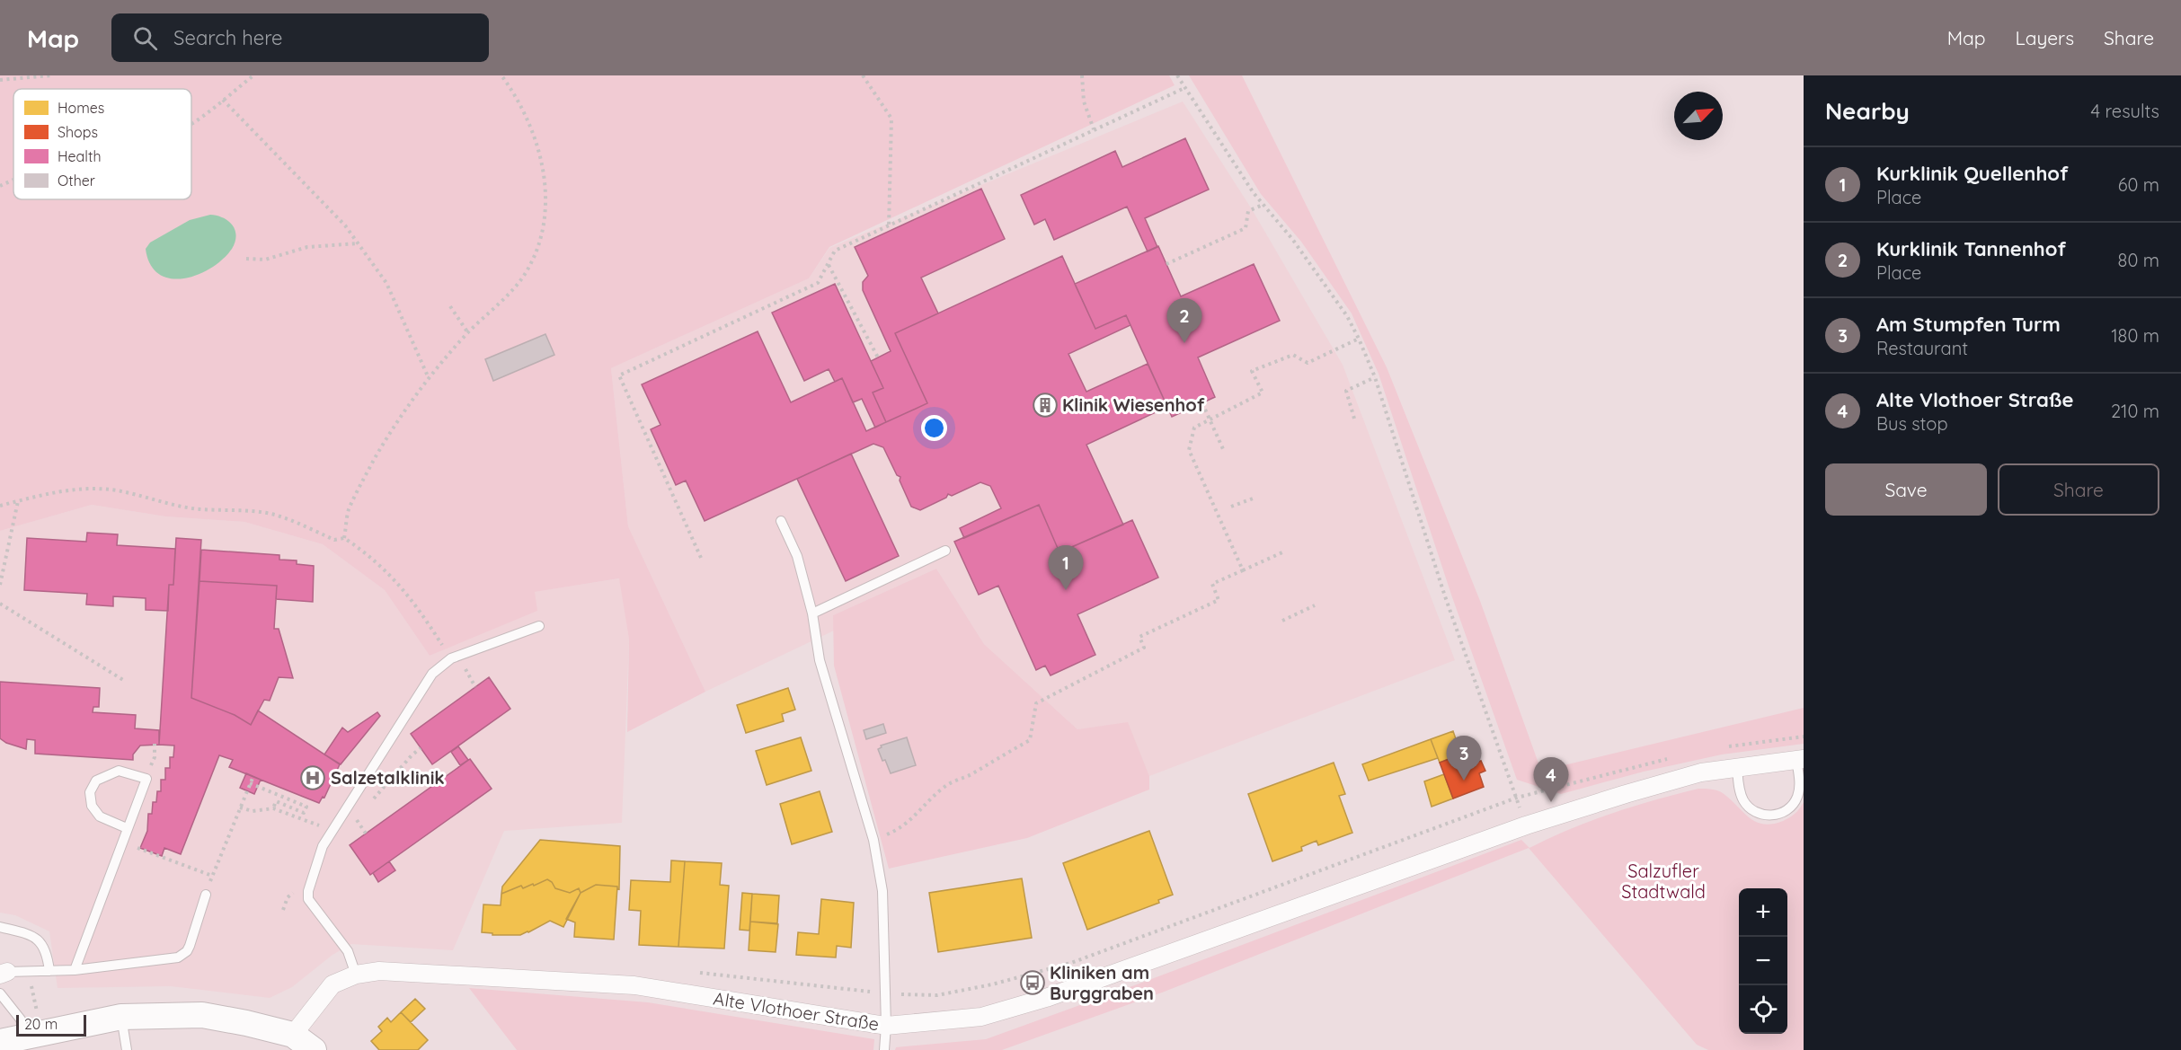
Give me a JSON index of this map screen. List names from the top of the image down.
{
  "streets": {
    "street": ["Alte Vlothoer Straße"]
  },
  "parks": ["Salzufler Stadtwald"],
  "places": {
    "building": ["Klinik Wiesenhof"],
    "hospital": ["Salzetalklinik"],
    "bus stop": ["Kliniken am Burggraben"]
  },
  "legend": [
    "Homes",
    "Shops",
    "Health",
    "Other"
  ],
  "scale_bar": "20 m",
  "north": "top right",
  "page": {
    "header": "Map",
    "search": "Search here",
    "nav": ["Map", "Layers", "Share"],
    "heading": ["Nearby", "4 results"],
    "list": [
      {
        "mark": "1",
        "name": "Kurklinik Quellenhof",
        "note": "Place",
        "value": "60 m"
      },
      {
        "mark": "2",
        "name": "Kurklinik Tannenhof",
        "note": "Place",
        "value": "80 m"
      },
      {
        "mark": "3",
        "name": "Am Stumpfen Turm",
        "note": "Restaurant",
        "value": "180 m"
      },
      {
        "mark": "4",
        "name": "Alte Vlothoer Straße",
        "note": "Bus stop",
        "value": "210 m"
      }
    ],
    "pins": [
      "2",
      "1",
      "3",
      "4"
    ],
    "buttons": ["Save", "Share"],
    "map_buttons": ["+", "−"],
    "scale": "20 m"
  }
}
